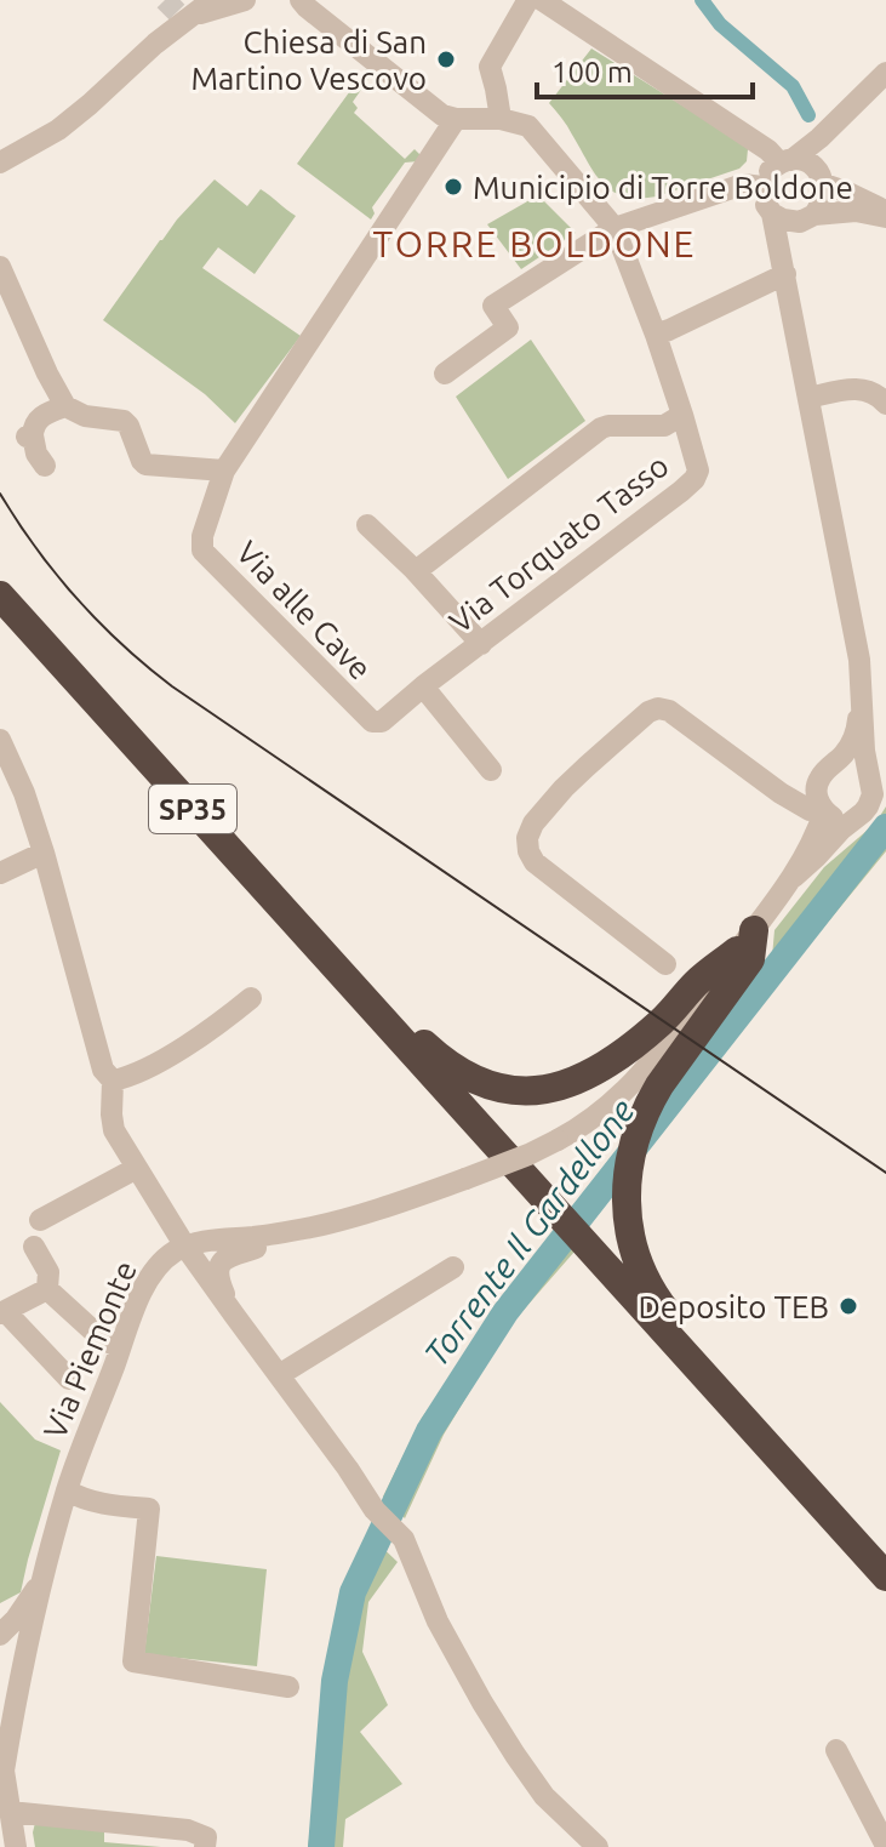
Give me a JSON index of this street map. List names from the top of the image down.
{
  "streets": {
    "highway": ["SP35"],
    "street": ["Via Torquato Tasso", "Via alle Cave", "Via Piemonte"]
  },
  "crossings": [
    ["Via Torquato Tasso", "Via alle Cave"]
  ],
  "districts": ["TORRE BOLDONE"],
  "water": ["Torrente Il Gardellone"],
  "places": ["Chiesa di San Martino Vescovo", "Municipio di Torre Boldone", "Deposito TEB"],
  "scale_bar": "100 m"
}
